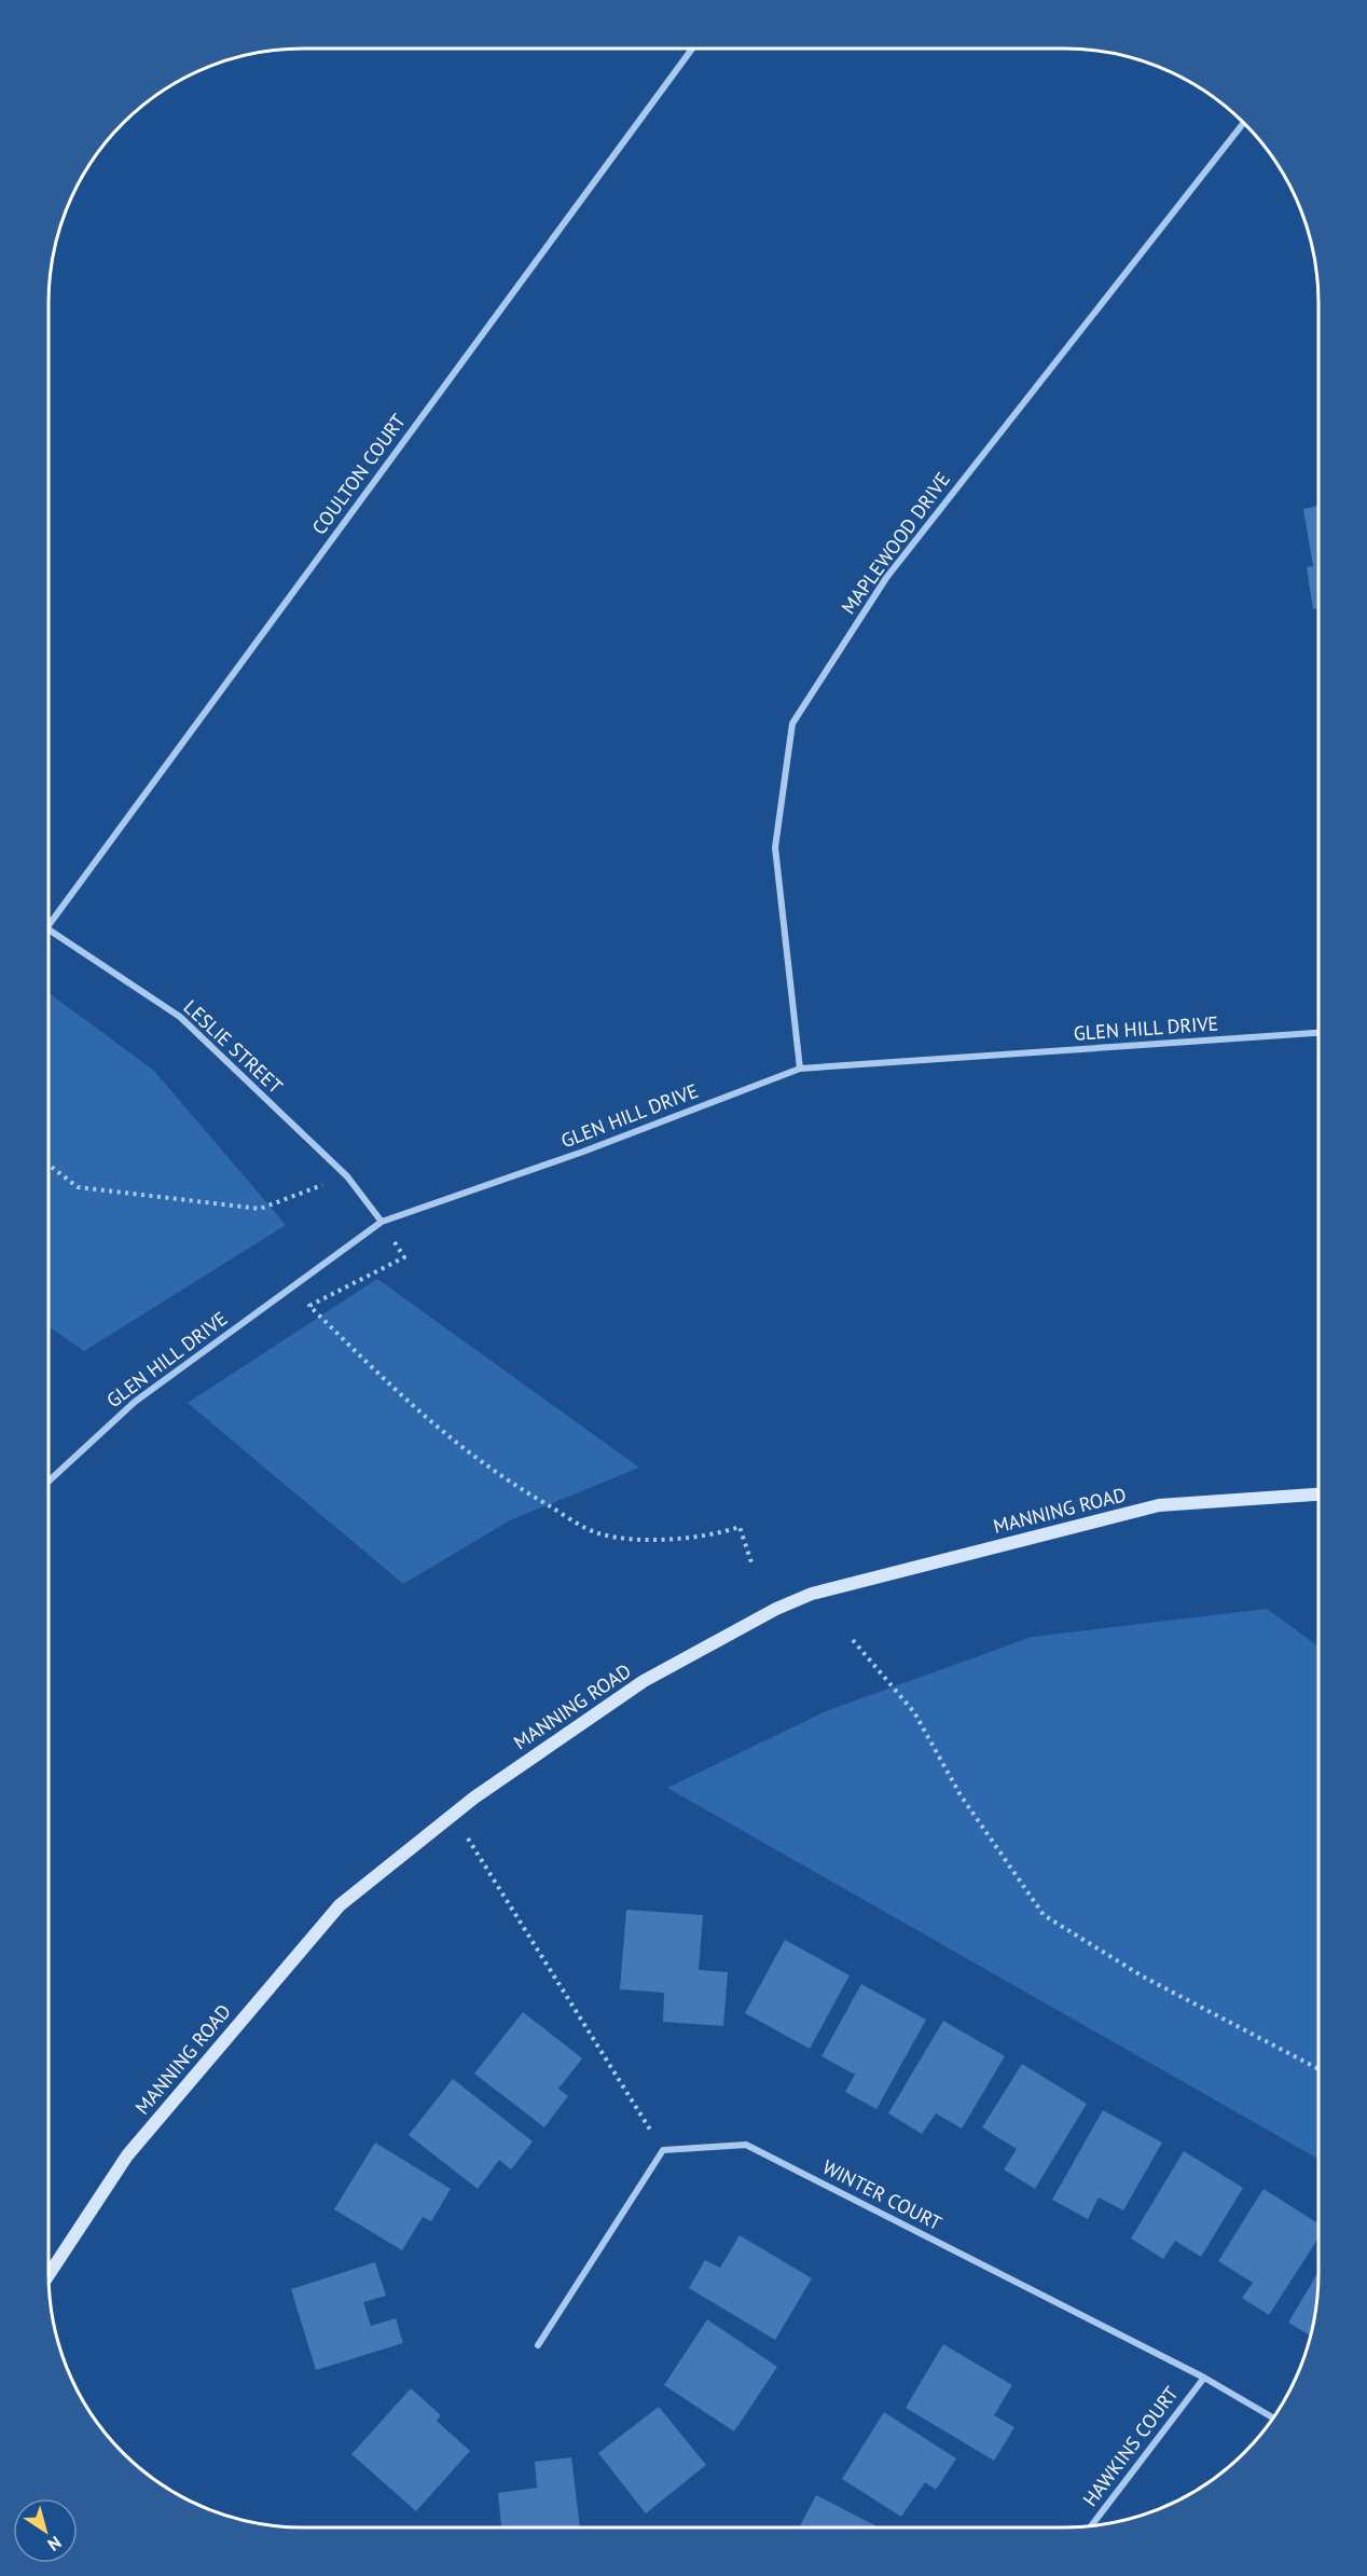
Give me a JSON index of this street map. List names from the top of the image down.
{
  "streets": {
    "main road": ["MANNING ROAD"],
    "street": [
      "COULTON COURT",
      "MAPLEWOOD DRIVE",
      "GLEN HILL DRIVE",
      "LESLIE STREET",
      "WINTER COURT",
      "HAWKINS COURT"
    ]
  },
  "crossings": [
    ["MAPLEWOOD DRIVE", "GLEN HILL DRIVE"],
    ["GLEN HILL DRIVE", "LESLIE STREET"],
    ["WINTER COURT", "HAWKINS COURT"]
  ],
  "north": "bottom right"
}
